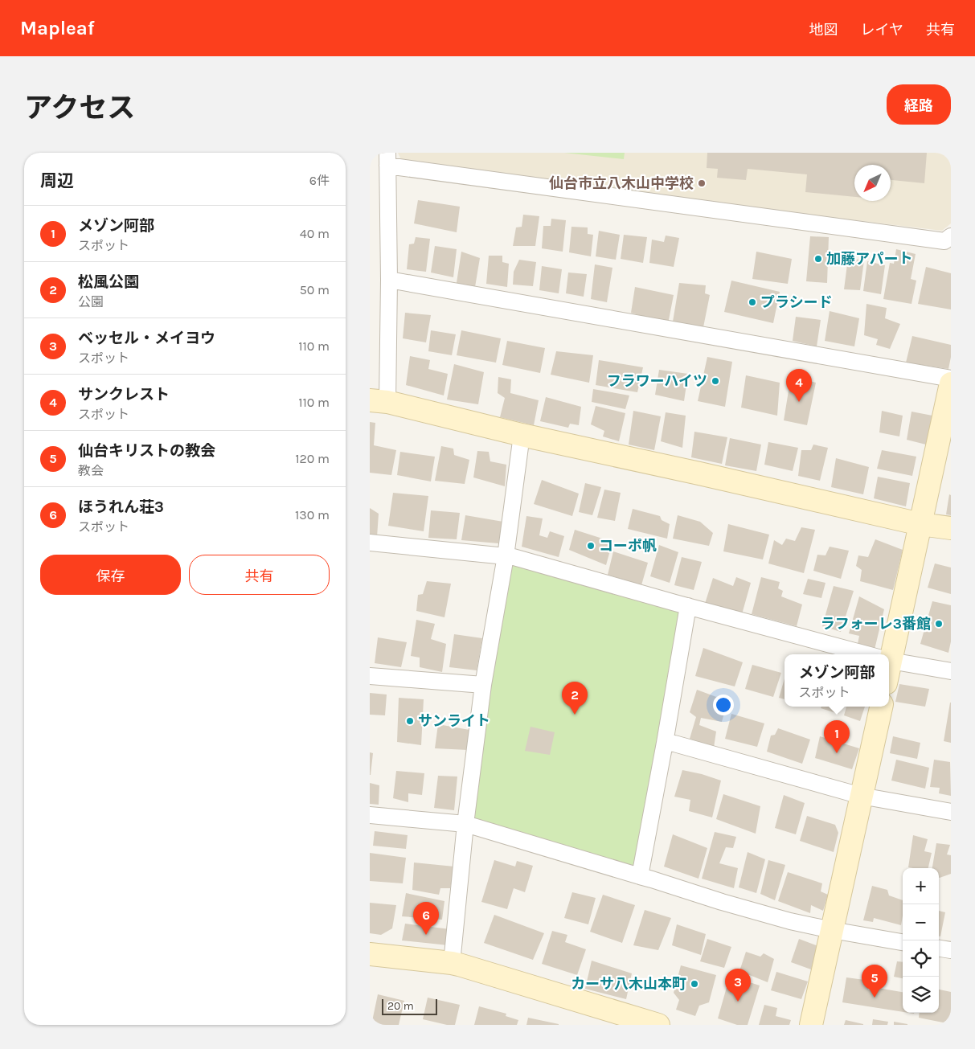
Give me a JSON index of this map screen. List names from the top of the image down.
{
  "places": [
    "仙台市立八木山中学校",
    "加藤アパート",
    "プラシード",
    "フラワーハイツ",
    "コーポ帆",
    "ラフォーレ3番館",
    "サンライト",
    "カーサ八木山本町"
  ],
  "scale_bar": "20 m",
  "north": "bottom left",
  "page": {
    "header": "Mapleaf",
    "nav": ["地図", "レイヤ", "共有"],
    "title": "アクセス",
    "buttons": [
      "経路",
      ["保存", "共有"]
    ],
    "heading": ["周辺", "6件"],
    "list": [
      {
        "mark": "1",
        "name": "メゾン阿部",
        "note": "スポット",
        "value": "40 m"
      },
      {
        "mark": "2",
        "name": "松風公園",
        "note": "公園",
        "value": "50 m"
      },
      {
        "mark": "3",
        "name": "ベッセル・メイヨウ",
        "note": "スポット",
        "value": "110 m"
      },
      {
        "mark": "4",
        "name": "サンクレスト",
        "note": "スポット",
        "value": "110 m"
      },
      {
        "mark": "5",
        "name": "仙台キリストの教会",
        "note": "教会",
        "value": "120 m"
      },
      {
        "mark": "6",
        "name": "ほうれん荘3",
        "note": "スポット",
        "value": "130 m"
      }
    ],
    "pins": [
      "4",
      "2",
      "1",
      "6",
      "5",
      "3"
    ],
    "popup": ["メゾン阿部", "スポット"],
    "map_buttons": ["+", "−"],
    "scale": "20 m"
  }
}
